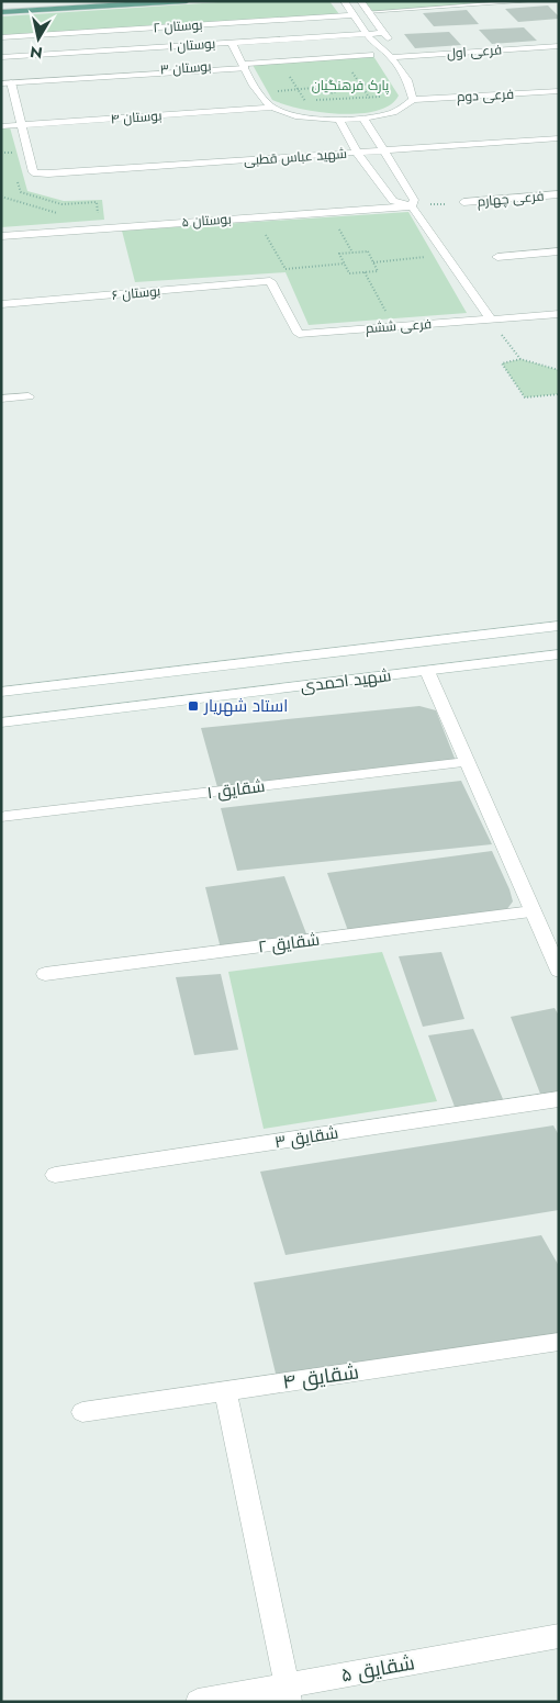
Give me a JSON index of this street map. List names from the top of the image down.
{
  "streets": {
    "street": [
      "بوستان ۲",
      "بوستان ۱",
      "فرعی اول",
      "بوستان ۳",
      "فرعی دوم",
      "بوستان ۴",
      "شهید عباس قطبی",
      "فرعی چهارم",
      "بوستان ۵",
      "بوستان ۶",
      "فرعی ششم",
      "شهید احمدی",
      "شقایق ۱",
      "شقایق ۲",
      "شقایق ۳",
      "شقایق ۴",
      "شقایق ۵"
    ]
  },
  "crossings": [
    ["فرعی دوم", "بوستان ۴"],
    ["بوستان ۴", "شهید عباس قطبی"],
    ["بوستان ۶", "فرعی ششم"]
  ],
  "parks": ["پارک فرهنگیان"],
  "places": {
    "transit": ["استاد شهریار"]
  },
  "north": "bottom"
}
